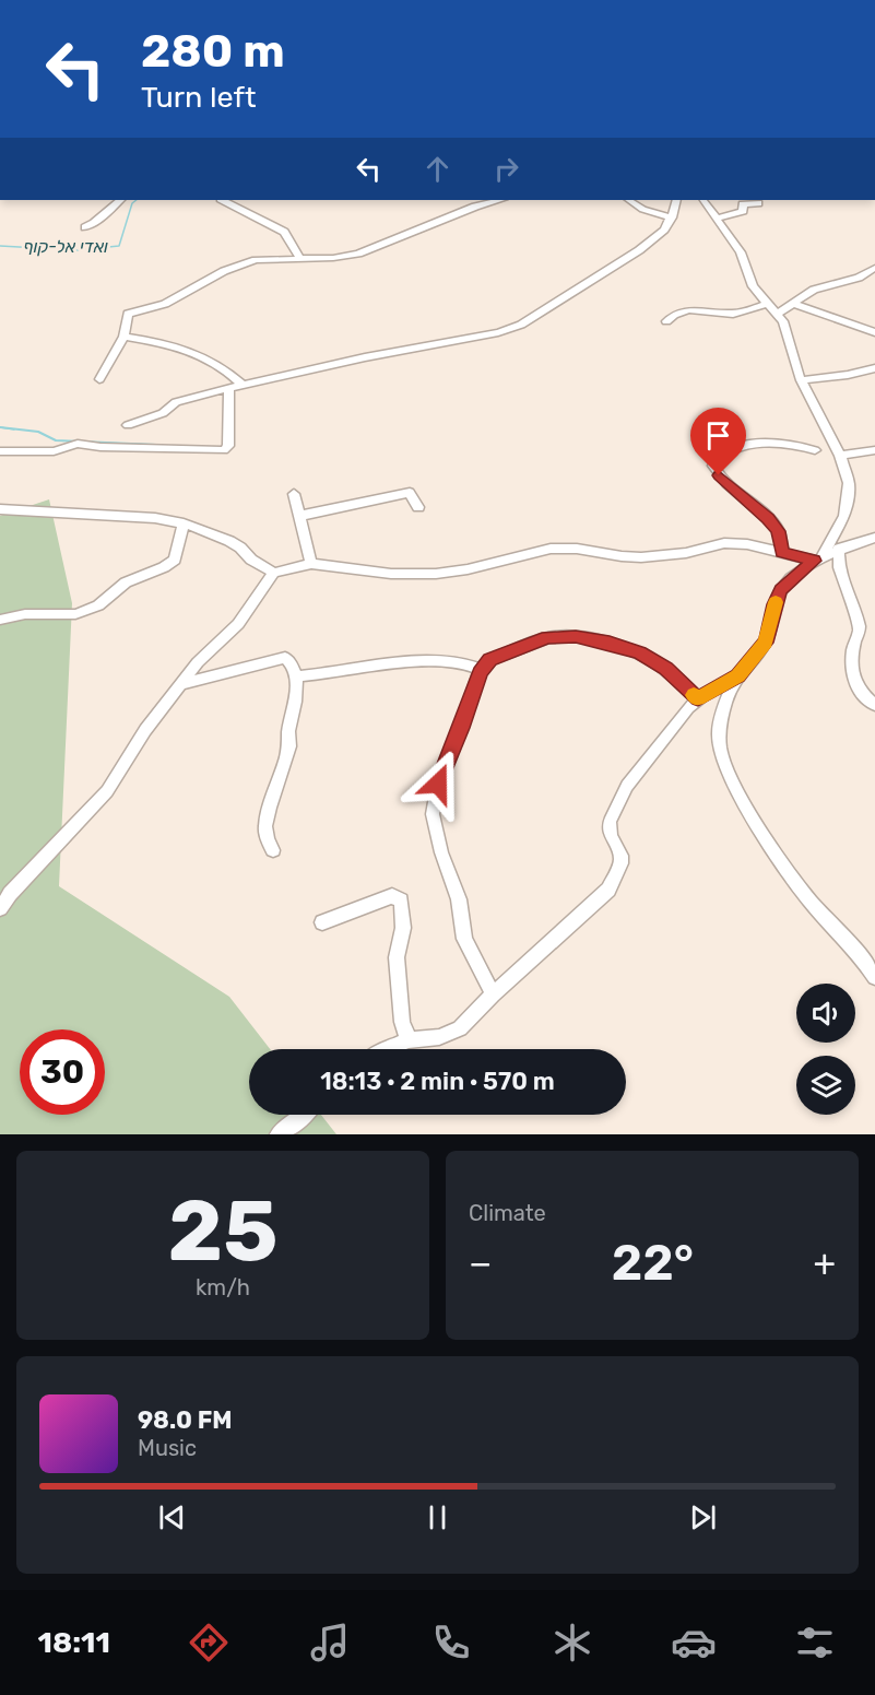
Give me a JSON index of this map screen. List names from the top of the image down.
{
  "water": ["ואדי אל-קוף"],
  "page": {
    "turn": ["280 m", "Turn left"],
    "limit": "30",
    "trip": "18:13 · 2 min · 570 m",
    "tile": [
      ["25", "km/h"],
      "Climate"
    ],
    "heat": ["−", "22°", "+"],
    "song": ["98.0 FM", "Music"],
    "tabs": "18:11"
  }
}
